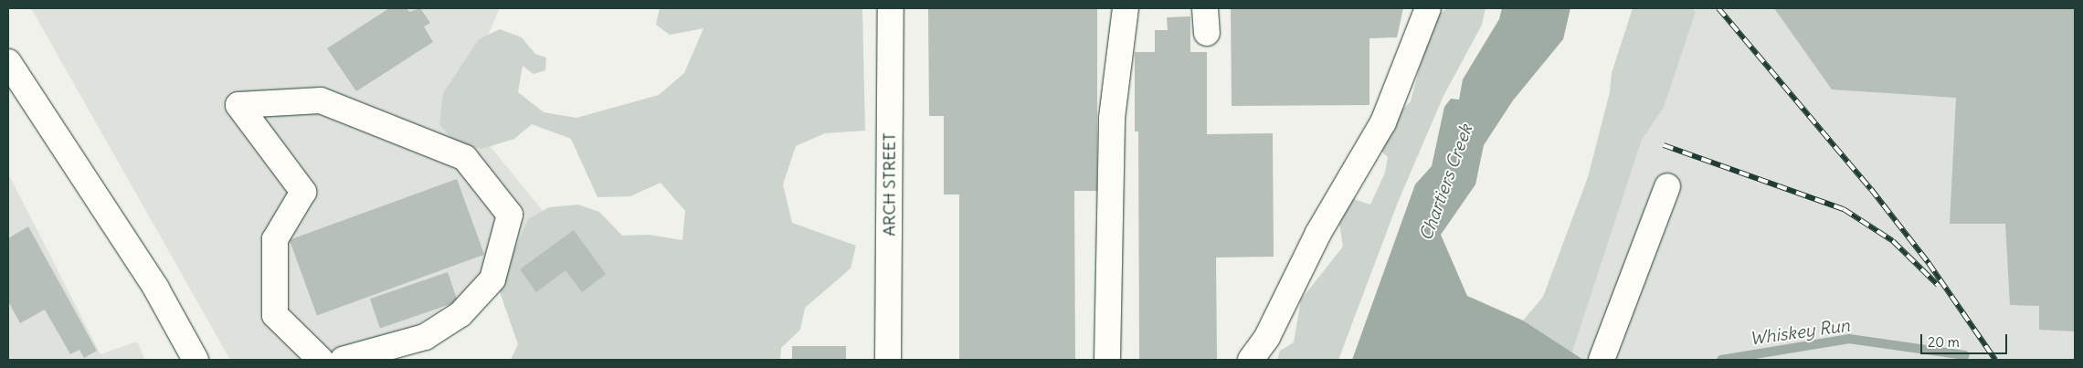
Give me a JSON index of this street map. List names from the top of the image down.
{
  "streets": {
    "street": ["ARCH STREET"]
  },
  "water": ["Chartiers Creek", "Whiskey Run"],
  "scale_bar": "20 m"
}
